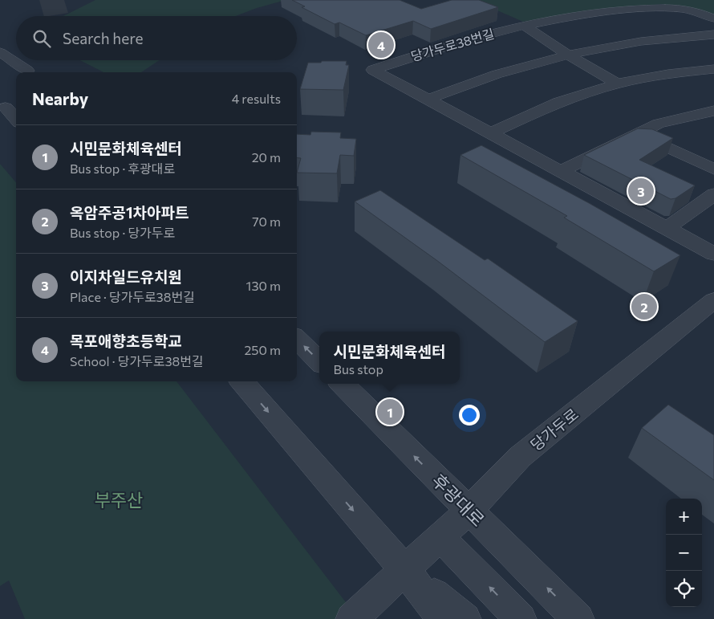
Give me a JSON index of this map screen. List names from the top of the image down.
{
  "streets": {
    "street": ["당가두로38번길", "당가두로", "후광대로"]
  },
  "crossings": [
    ["당가두로", "후광대로"]
  ],
  "parks": ["부주산"],
  "page": {
    "search": "Search here",
    "pins": [
      "4",
      "3",
      "2",
      "1"
    ],
    "heading": ["Nearby", "4 results"],
    "list": [
      {
        "mark": "1",
        "name": "시민문화체육센터",
        "note": "Bus stop · 후광대로",
        "value": "20 m"
      },
      {
        "mark": "2",
        "name": "옥암주공1차아파트",
        "note": "Bus stop · 당가두로",
        "value": "70 m"
      },
      {
        "mark": "3",
        "name": "이지차일드유치원",
        "note": "Place · 당가두로38번길",
        "value": "130 m"
      },
      {
        "mark": "4",
        "name": "목포애향초등학교",
        "note": "School · 당가두로38번길",
        "value": "250 m"
      }
    ],
    "popup": ["시민문화체육센터", "Bus stop"],
    "map_buttons": ["+", "−"]
  }
}
